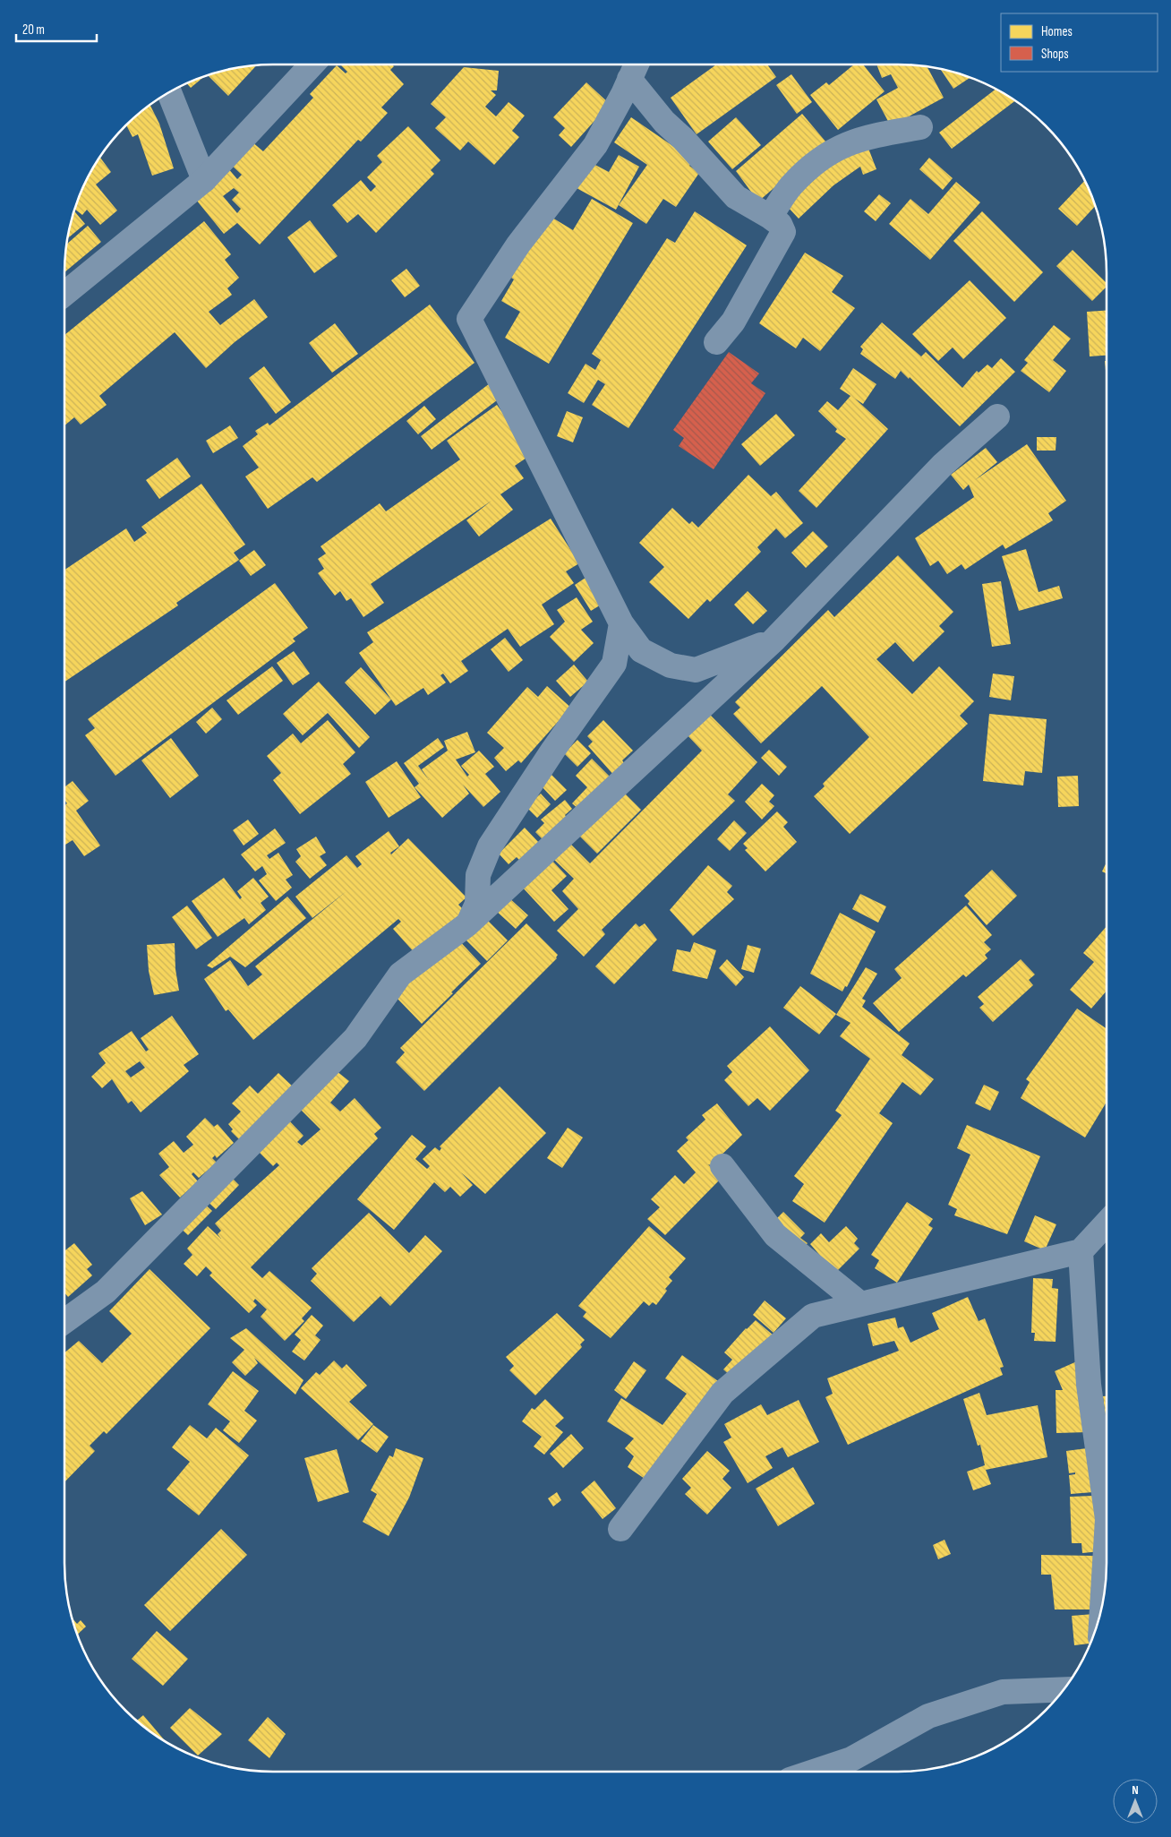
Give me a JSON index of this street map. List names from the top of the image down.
{
  "legend": ["Homes", "Shops"],
  "scale_bar": "20 m",
  "north": "top"
}
